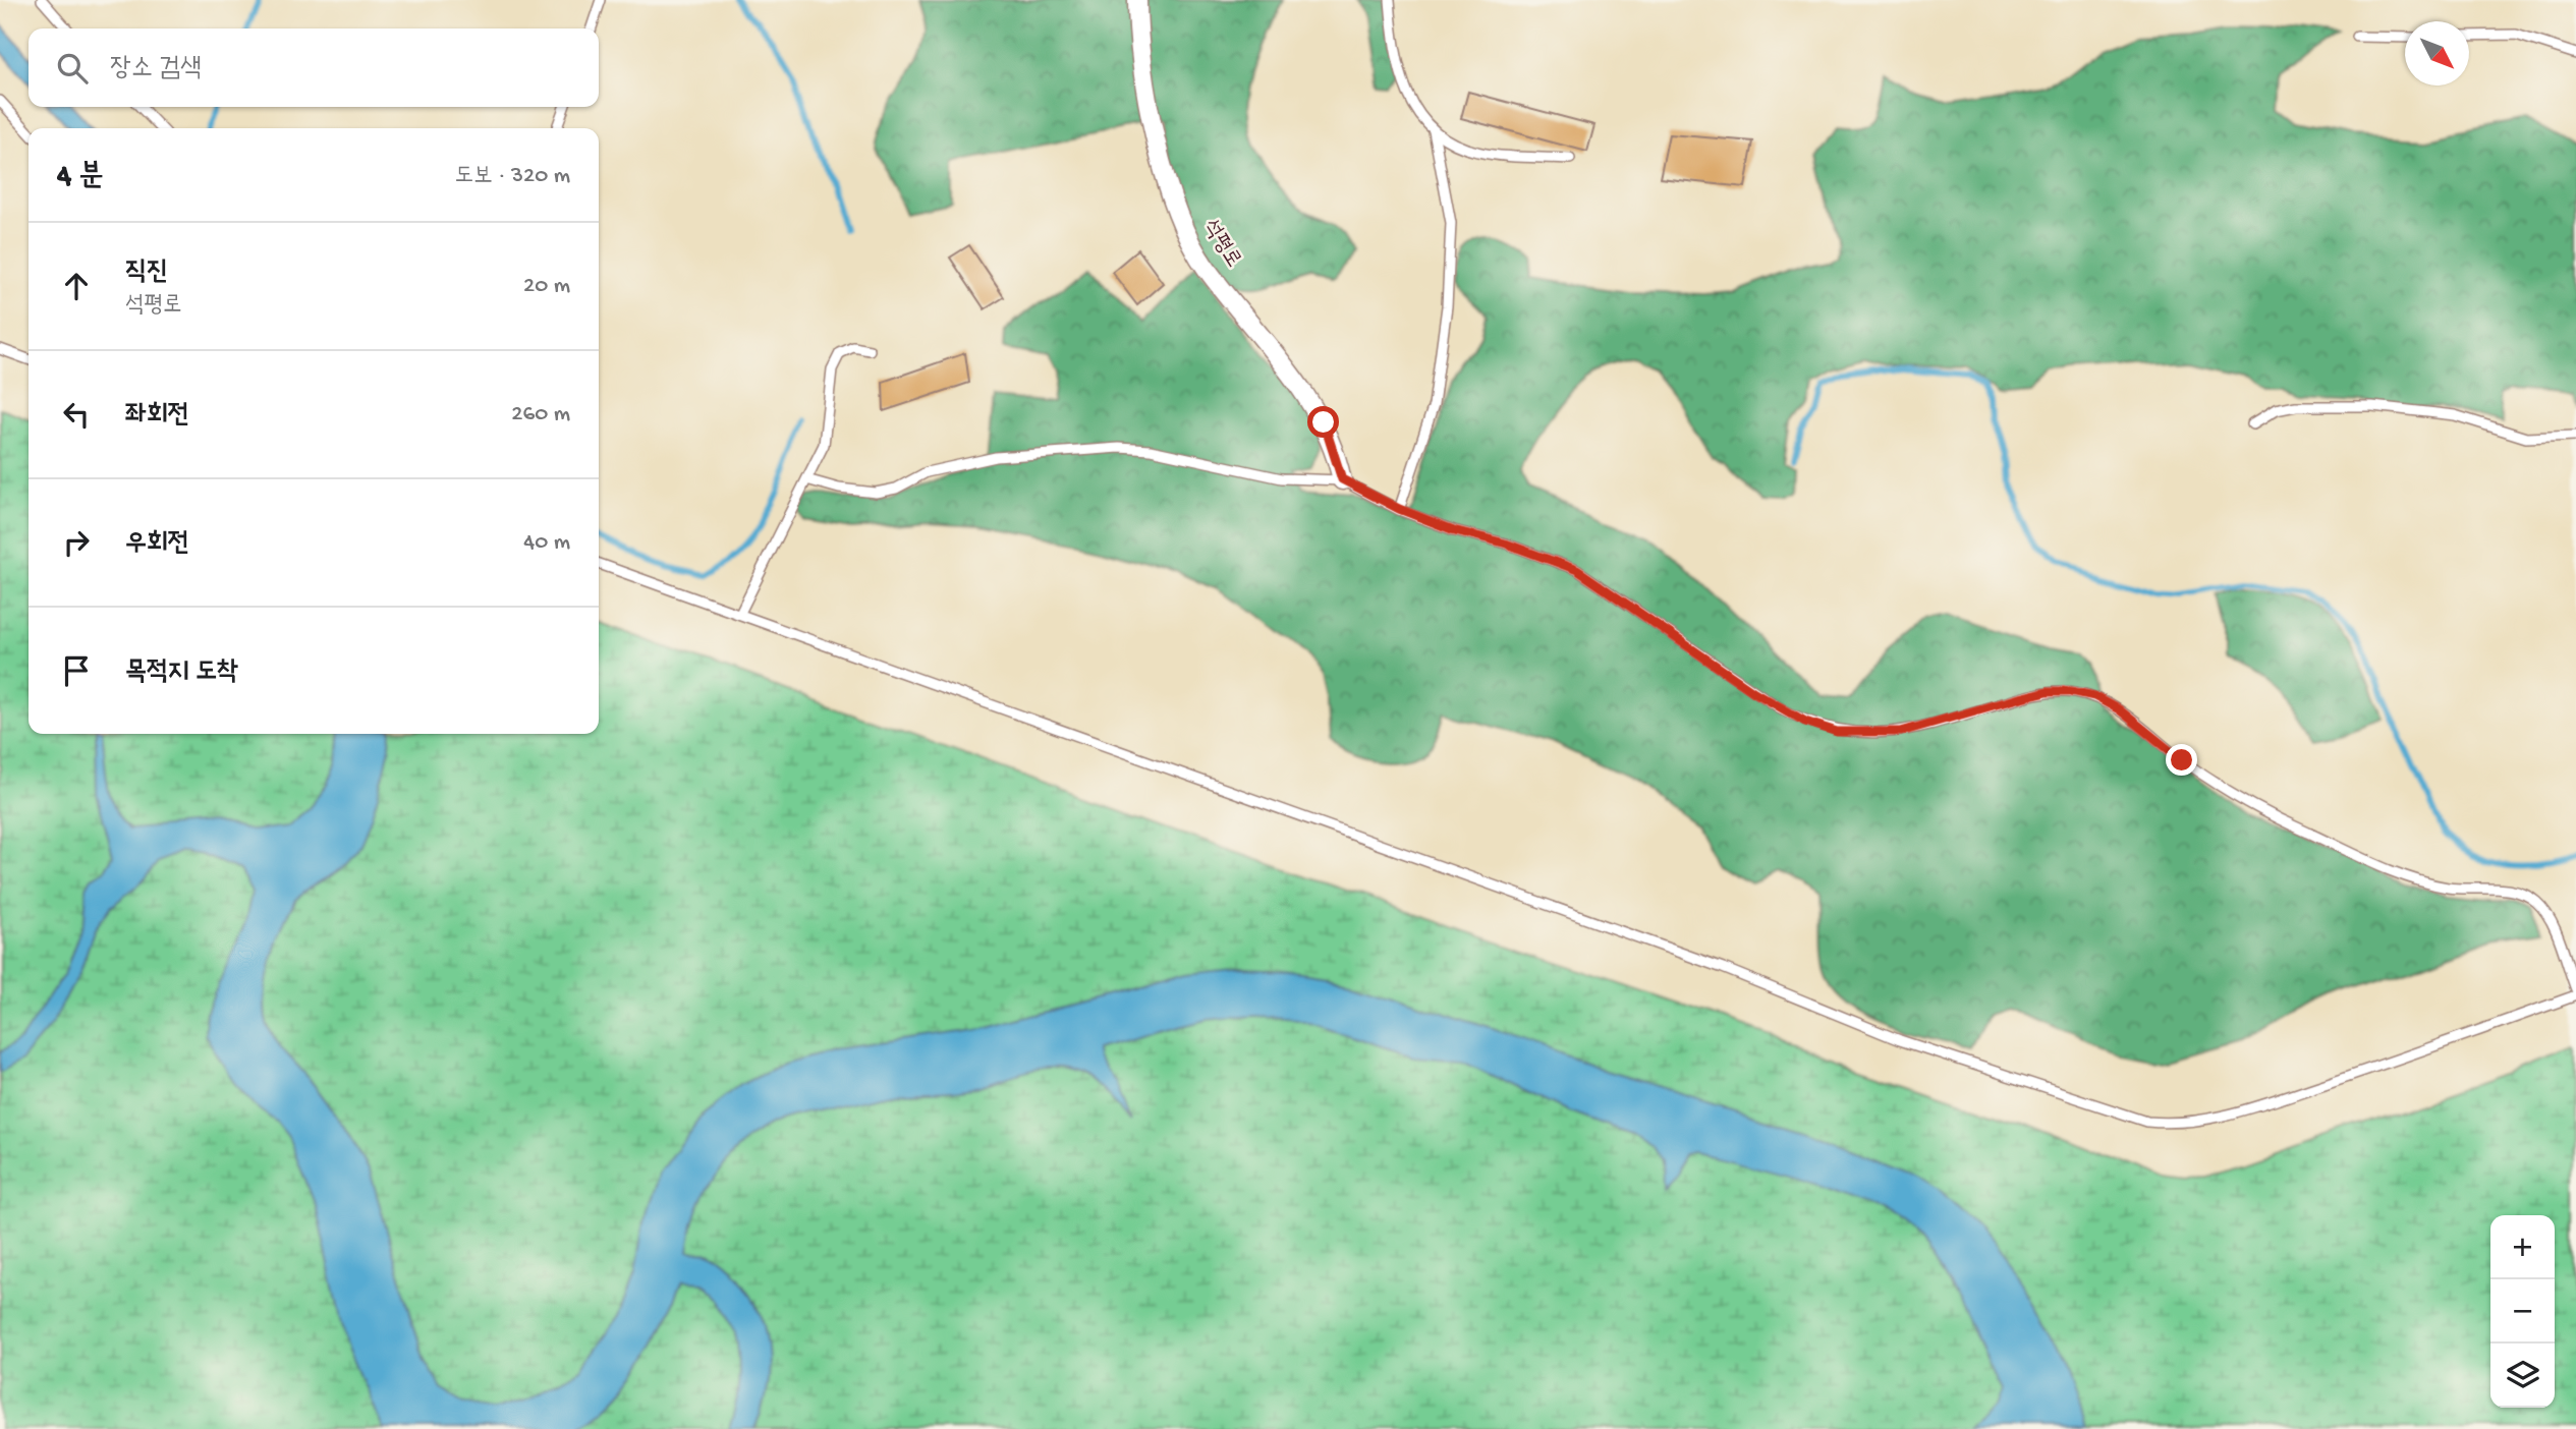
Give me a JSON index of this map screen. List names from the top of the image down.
{
  "streets": {
    "street": ["석평로"]
  },
  "north": "bottom right",
  "page": {
    "search": "장소 검색",
    "heading": ["4 분", "도보 · 320 m"],
    "list": [
      ["직진", "석평로", "20 m"],
      ["좌회전", "260 m"],
      ["우회전", "40 m"],
      "목적지 도착"
    ],
    "map_buttons": ["+", "−"]
  }
}
